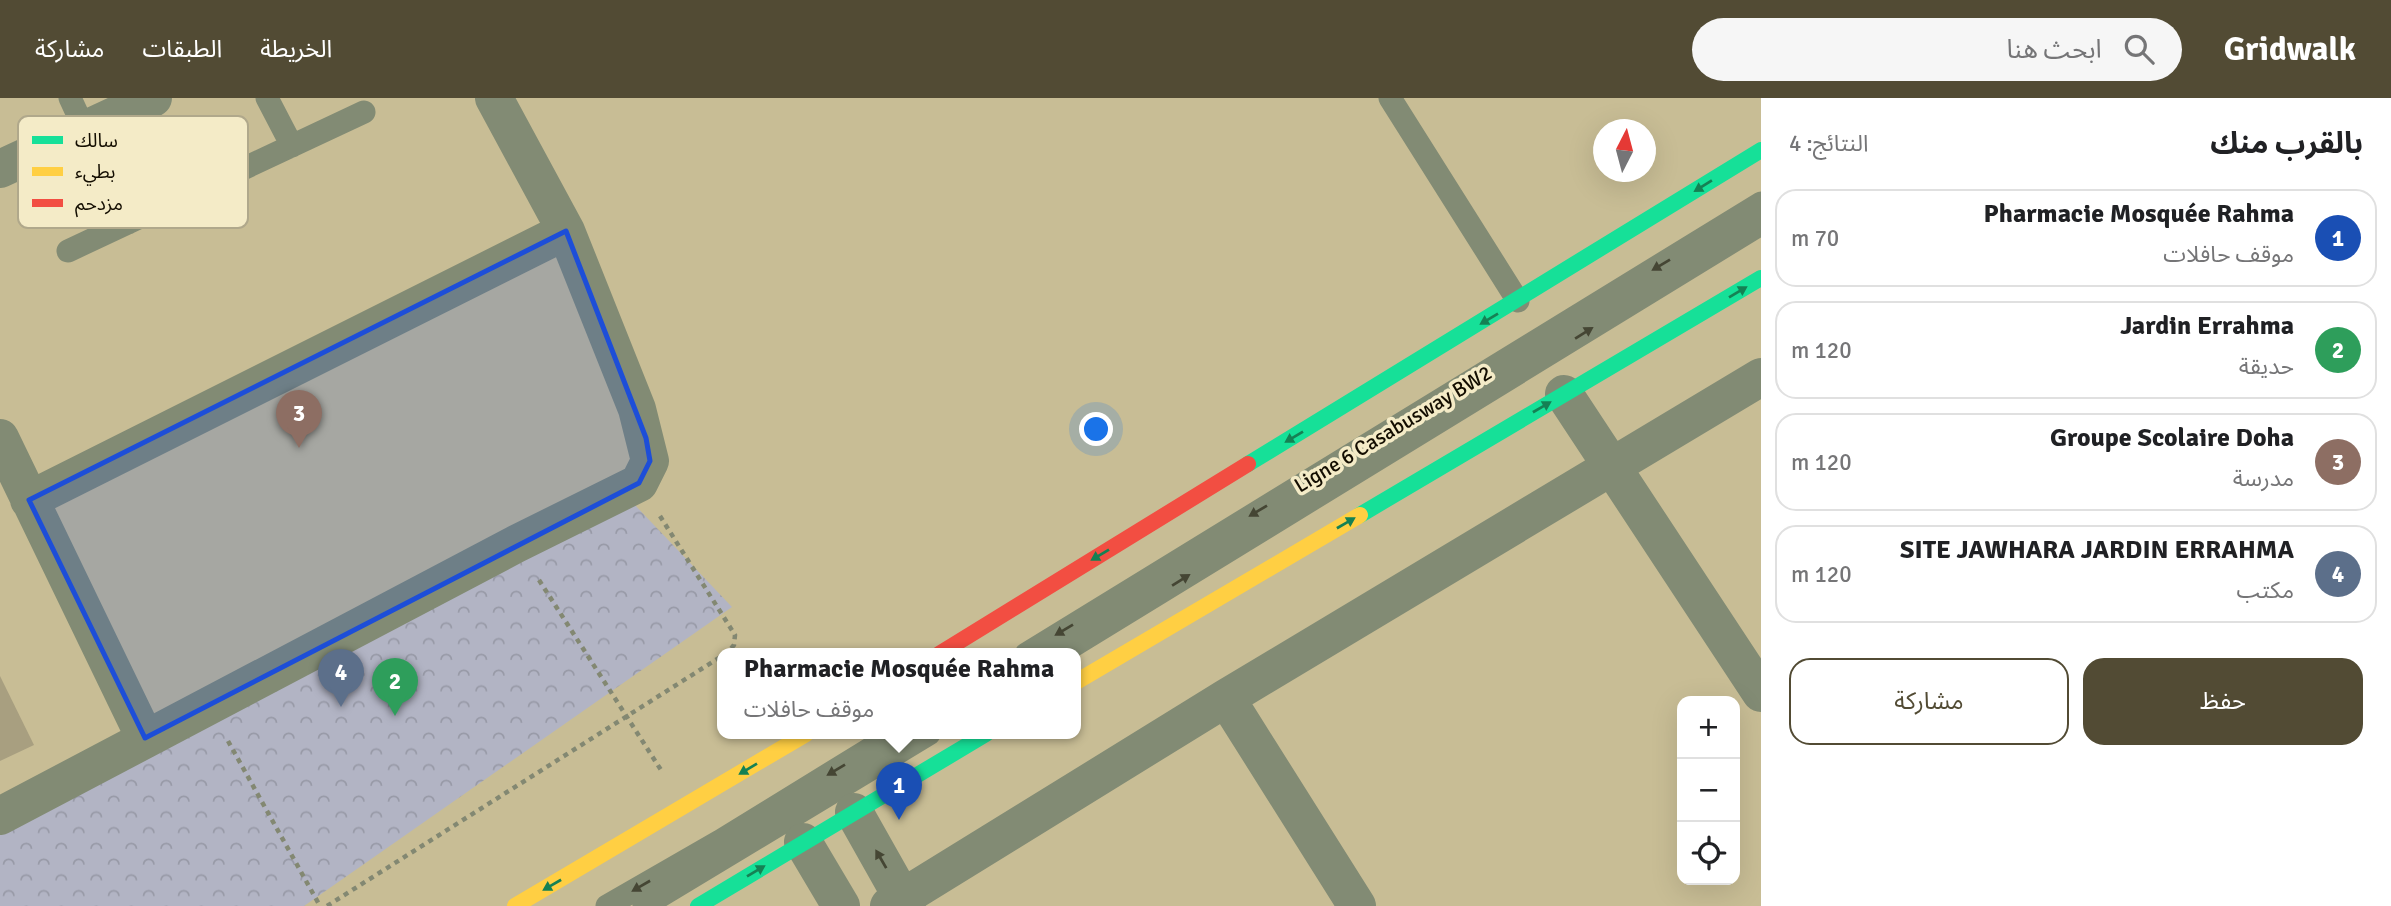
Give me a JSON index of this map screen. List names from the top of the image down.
{
  "streets": {
    "lane": ["Ligne 6 Casabusway BW2"]
  },
  "legend": ["سالك", "بطيء", "مزدحم"],
  "north": "top",
  "page": {
    "header": "Gridwalk",
    "search": "ابحث هنا",
    "nav": ["الخريطة", "الطبقات", "مشاركة"],
    "heading": ["بالقرب منك", "النتائج: 4"],
    "list": [
      {
        "mark": "1",
        "name": "Pharmacie Mosquée Rahma",
        "note": "موقف حافلات",
        "value": "70 m"
      },
      {
        "mark": "2",
        "name": "Jardin Errahma",
        "note": "حديقة",
        "value": "120 m"
      },
      {
        "mark": "3",
        "name": "Groupe Scolaire Doha",
        "note": "مدرسة",
        "value": "120 m"
      },
      {
        "mark": "4",
        "name": "SITE JAWHARA JARDIN ERRAHMA",
        "note": "مكتب",
        "value": "120 m"
      }
    ],
    "pins": [
      "3",
      "4",
      "2",
      "1"
    ],
    "buttons": ["حفظ", "مشاركة"],
    "popup": ["Pharmacie Mosquée Rahma", "موقف حافلات"],
    "map_buttons": ["+", "−"]
  }
}
